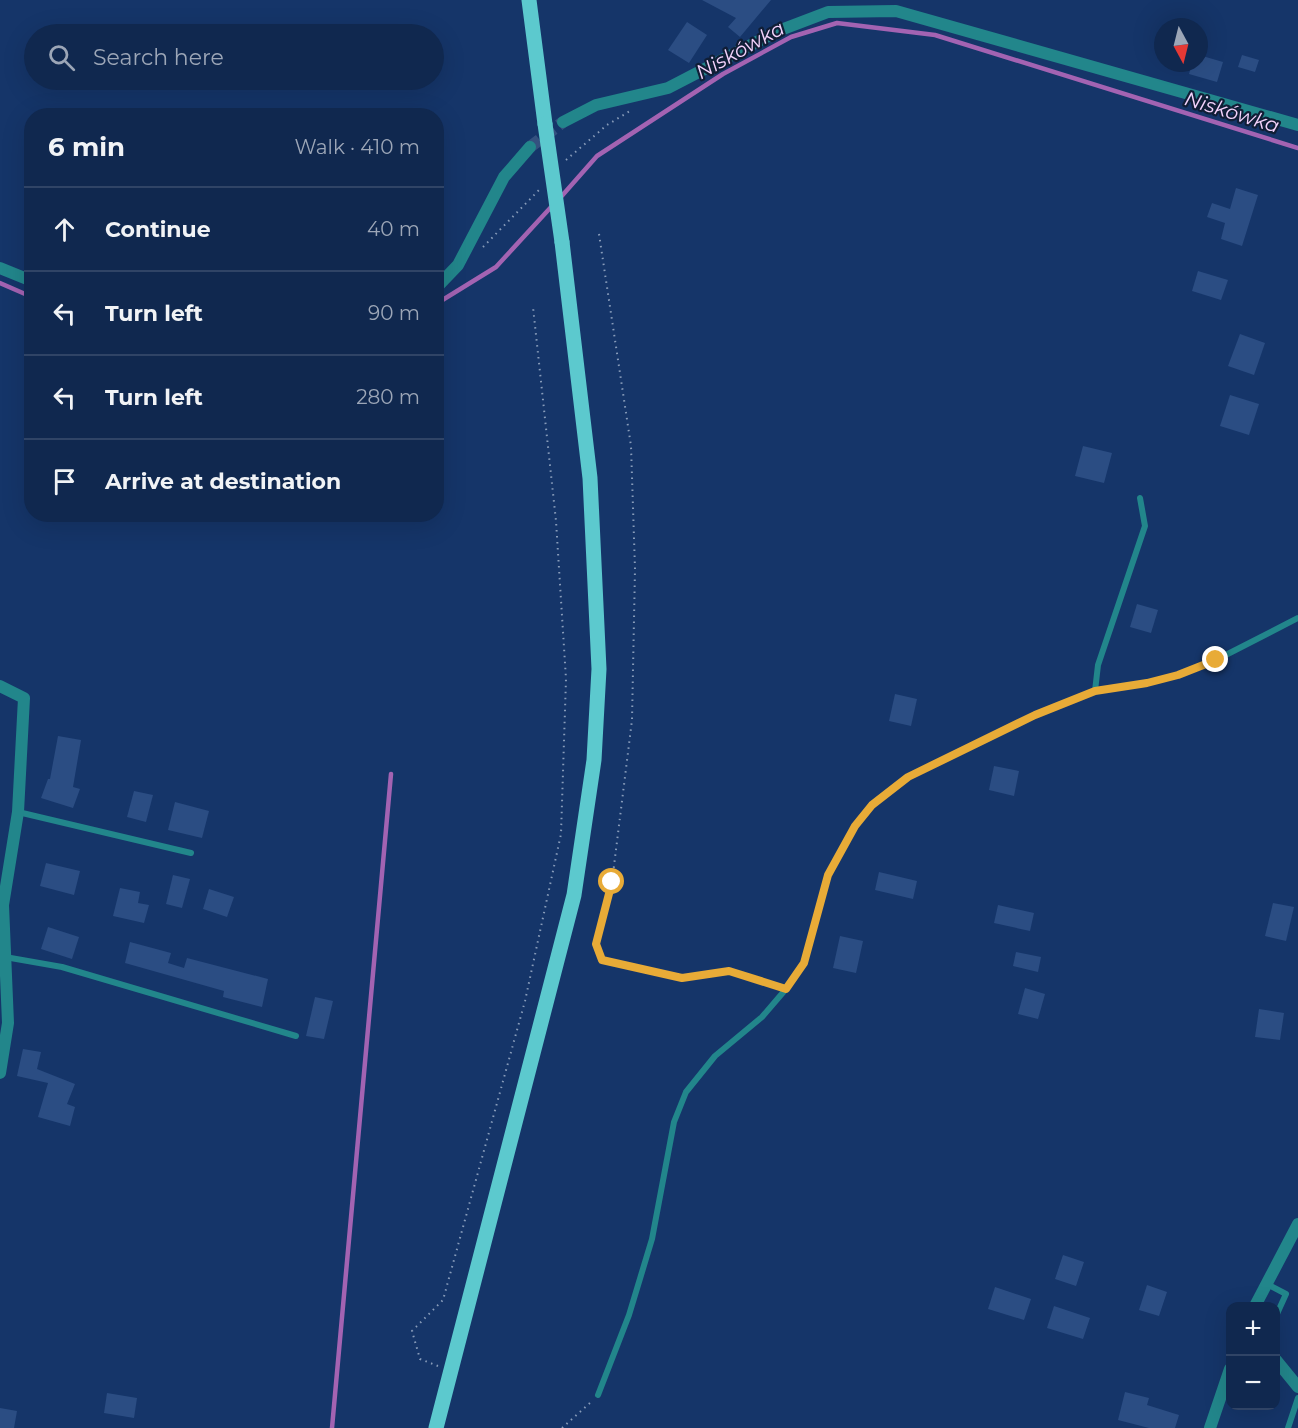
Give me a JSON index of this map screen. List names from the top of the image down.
{
  "water": ["Niskówka"],
  "north": "bottom",
  "page": {
    "search": "Search here",
    "heading": ["6 min", "Walk · 410 m"],
    "list": [
      ["Continue", "40 m"],
      ["Turn left", "90 m"],
      ["Turn left", "280 m"],
      "Arrive at destination"
    ],
    "map_buttons": ["+", "−"]
  }
}
